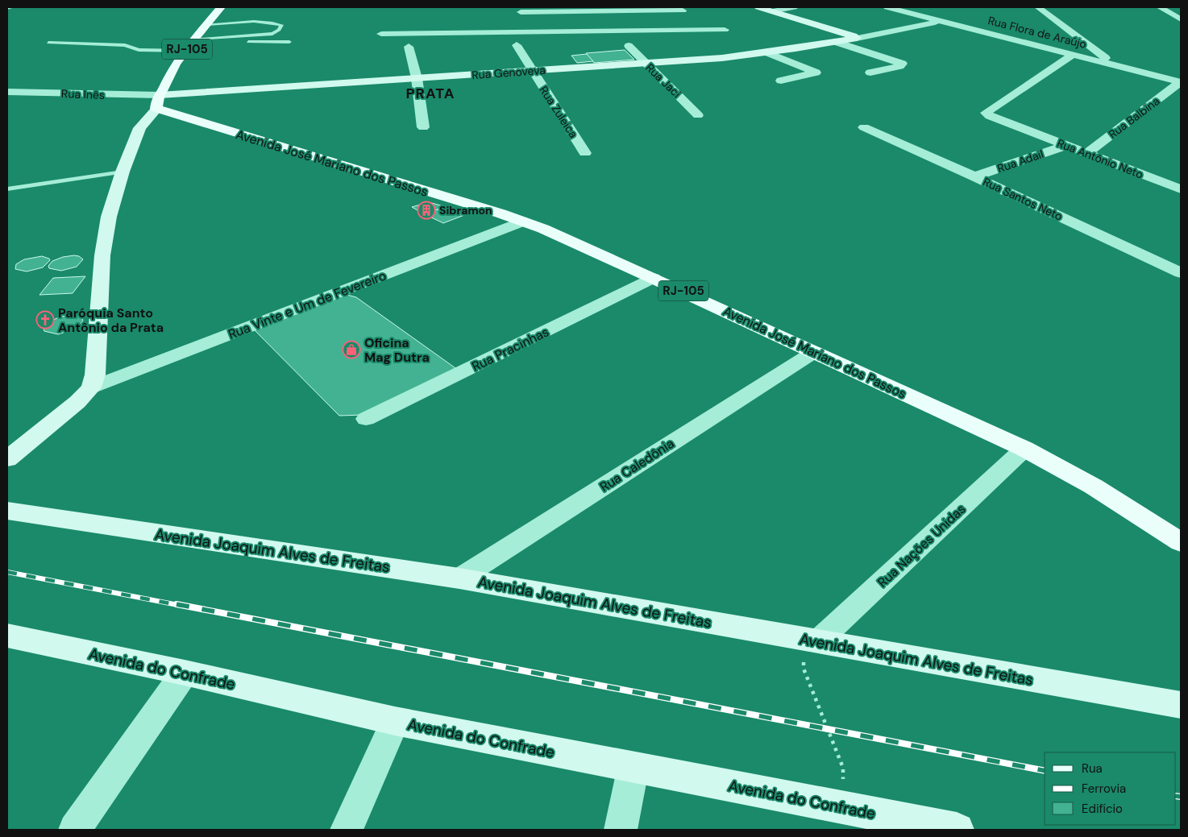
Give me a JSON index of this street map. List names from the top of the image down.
{
  "streets": {
    "main road": ["RJ-105", "Avenida José Mariano dos Passos"],
    "street": [
      "Rua Flora de Araújo",
      "Rua Genoveva",
      "Rua Jaci",
      "Rua Inês",
      "Rua Zuleica",
      "Rua Balbina",
      "Rua Antônio Neto",
      "Rua Adail",
      "Rua Santos Neto",
      "Rua Vinte e Um de Fevereiro",
      "Rua Pracinhas",
      "Rua Caledônia",
      "Rua Nações Unidas",
      "Avenida Joaquim Alves de Freitas",
      "Avenida do Confrade"
    ]
  },
  "crossings": [
    ["Rua Flora de Araújo", "Rua Balbina"],
    ["Rua Flora de Araújo", "Rua Antônio Neto"],
    ["RJ-105", "Rua Genoveva"],
    ["RJ-105", "Rua Inês"],
    ["RJ-105", "Avenida José Mariano dos Passos"],
    ["Rua Genoveva", "Rua Jaci"],
    ["Rua Genoveva", "Rua Inês"],
    ["Rua Genoveva", "Rua Zuleica"],
    ["Rua Genoveva", "Avenida José Mariano dos Passos"],
    ["Rua Inês", "Avenida José Mariano dos Passos"],
    ["Rua Balbina", "Rua Antônio Neto"],
    ["Rua Antônio Neto", "Rua Adail"],
    ["Rua Adail", "Rua Santos Neto"],
    ["Avenida José Mariano dos Passos", "Rua Vinte e Um de Fevereiro"],
    ["Avenida José Mariano dos Passos", "Rua Pracinhas"],
    ["Avenida José Mariano dos Passos", "Rua Caledônia"],
    ["Avenida José Mariano dos Passos", "Rua Nações Unidas"],
    ["Rua Caledônia", "Avenida Joaquim Alves de Freitas"],
    ["Rua Nações Unidas", "Avenida Joaquim Alves de Freitas"]
  ],
  "districts": ["PRATA"],
  "places": {
    "building": ["Sibramon"],
    "church": ["Paróquia Santo Antônio da Prata"],
    "shop": ["Oficina Mag Dutra"]
  },
  "legend": ["Rua", "Ferrovia", "Edifício"]
}
